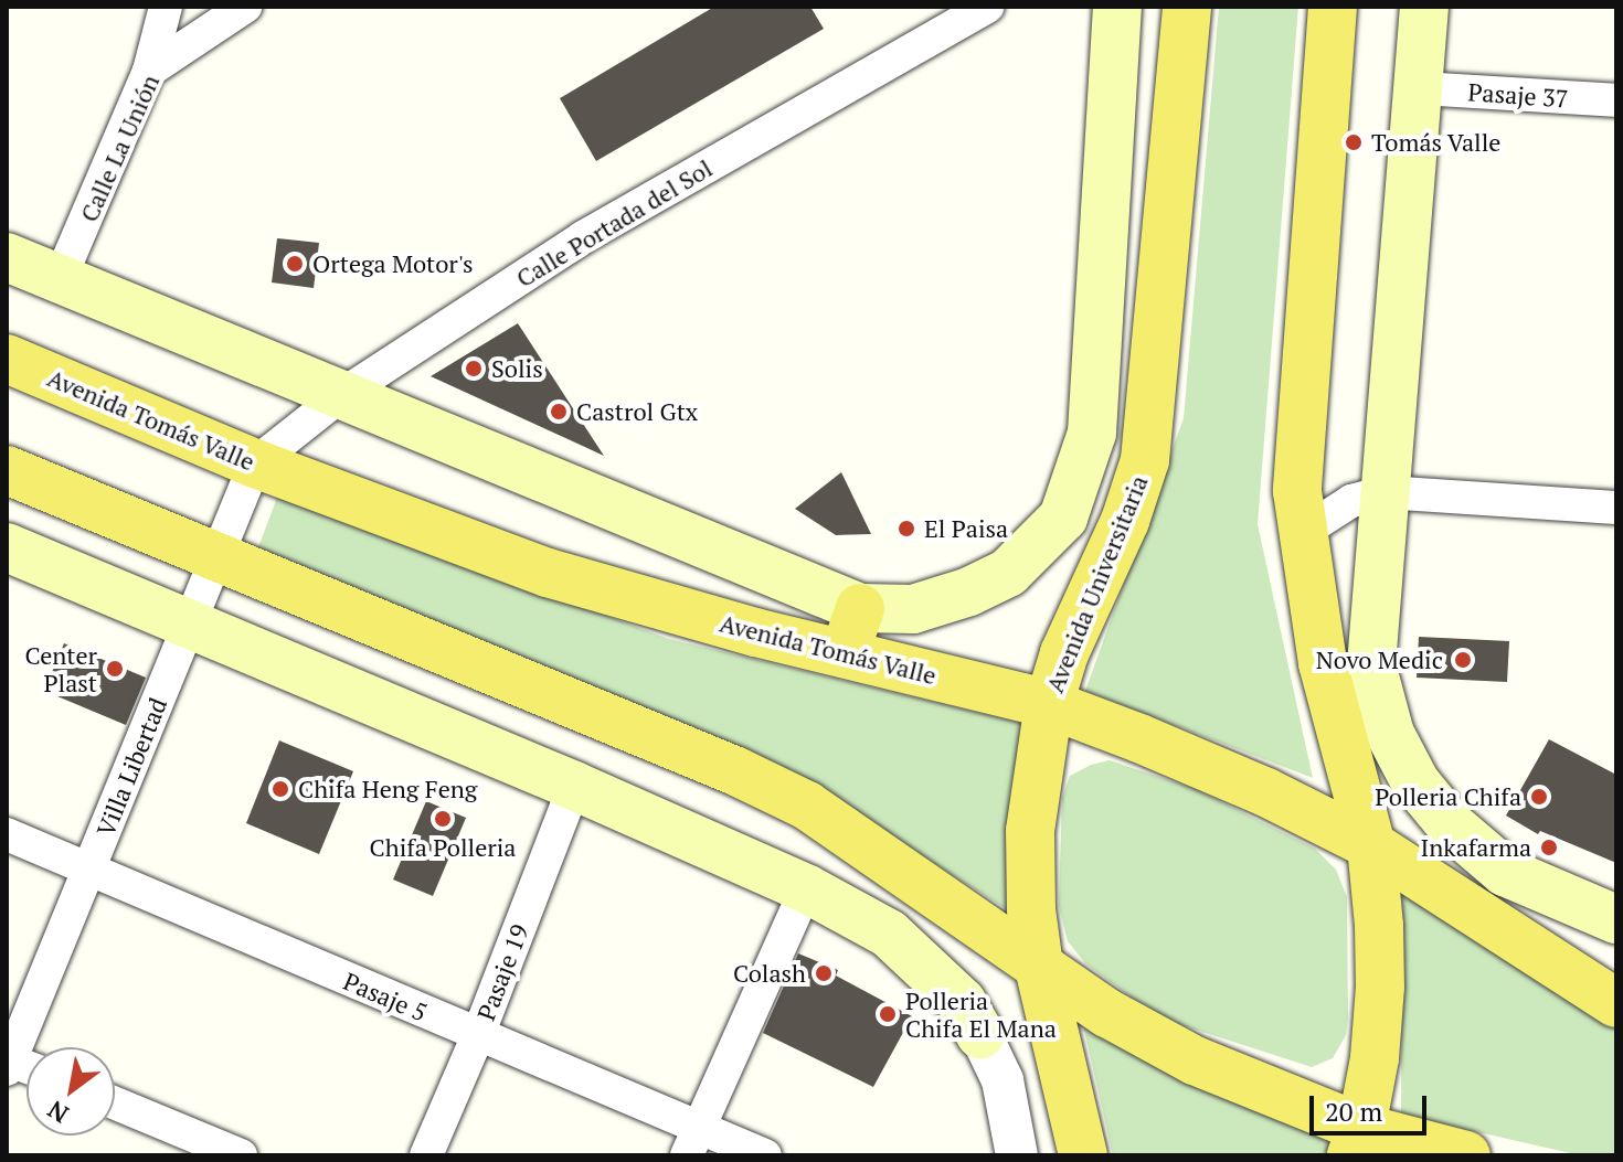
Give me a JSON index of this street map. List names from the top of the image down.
{
  "streets": {
    "main road": ["Avenida Tomás Valle", "Avenida Universitaria"],
    "street": [
      "Pasaje 37",
      "Calle La Unión",
      "Calle Portada del Sol",
      "Villa Libertad",
      "Pasaje 19",
      "Pasaje 5"
    ]
  },
  "crossings": [
    ["Calle La Unión", "Avenida Tomás Valle"],
    ["Calle Portada del Sol", "Avenida Tomás Valle"],
    ["Calle Portada del Sol", "Villa Libertad"],
    ["Avenida Tomás Valle", "Avenida Universitaria"],
    ["Avenida Tomás Valle", "Villa Libertad"],
    ["Villa Libertad", "Pasaje 5"],
    ["Pasaje 19", "Pasaje 5"]
  ],
  "places": [
    "Tomás Valle",
    "Ortega Motor's",
    "Solis",
    "Castrol Gtx",
    "El Paisa",
    "Novo Medic",
    "Center Plast",
    "Chifa Heng Feng",
    "Polleria Chifa",
    "Chifa Polleria",
    "Inkafarma",
    "Colash",
    "Polleria Chifa El Mana"
  ],
  "scale_bar": "20 m",
  "north": "bottom left"
}
